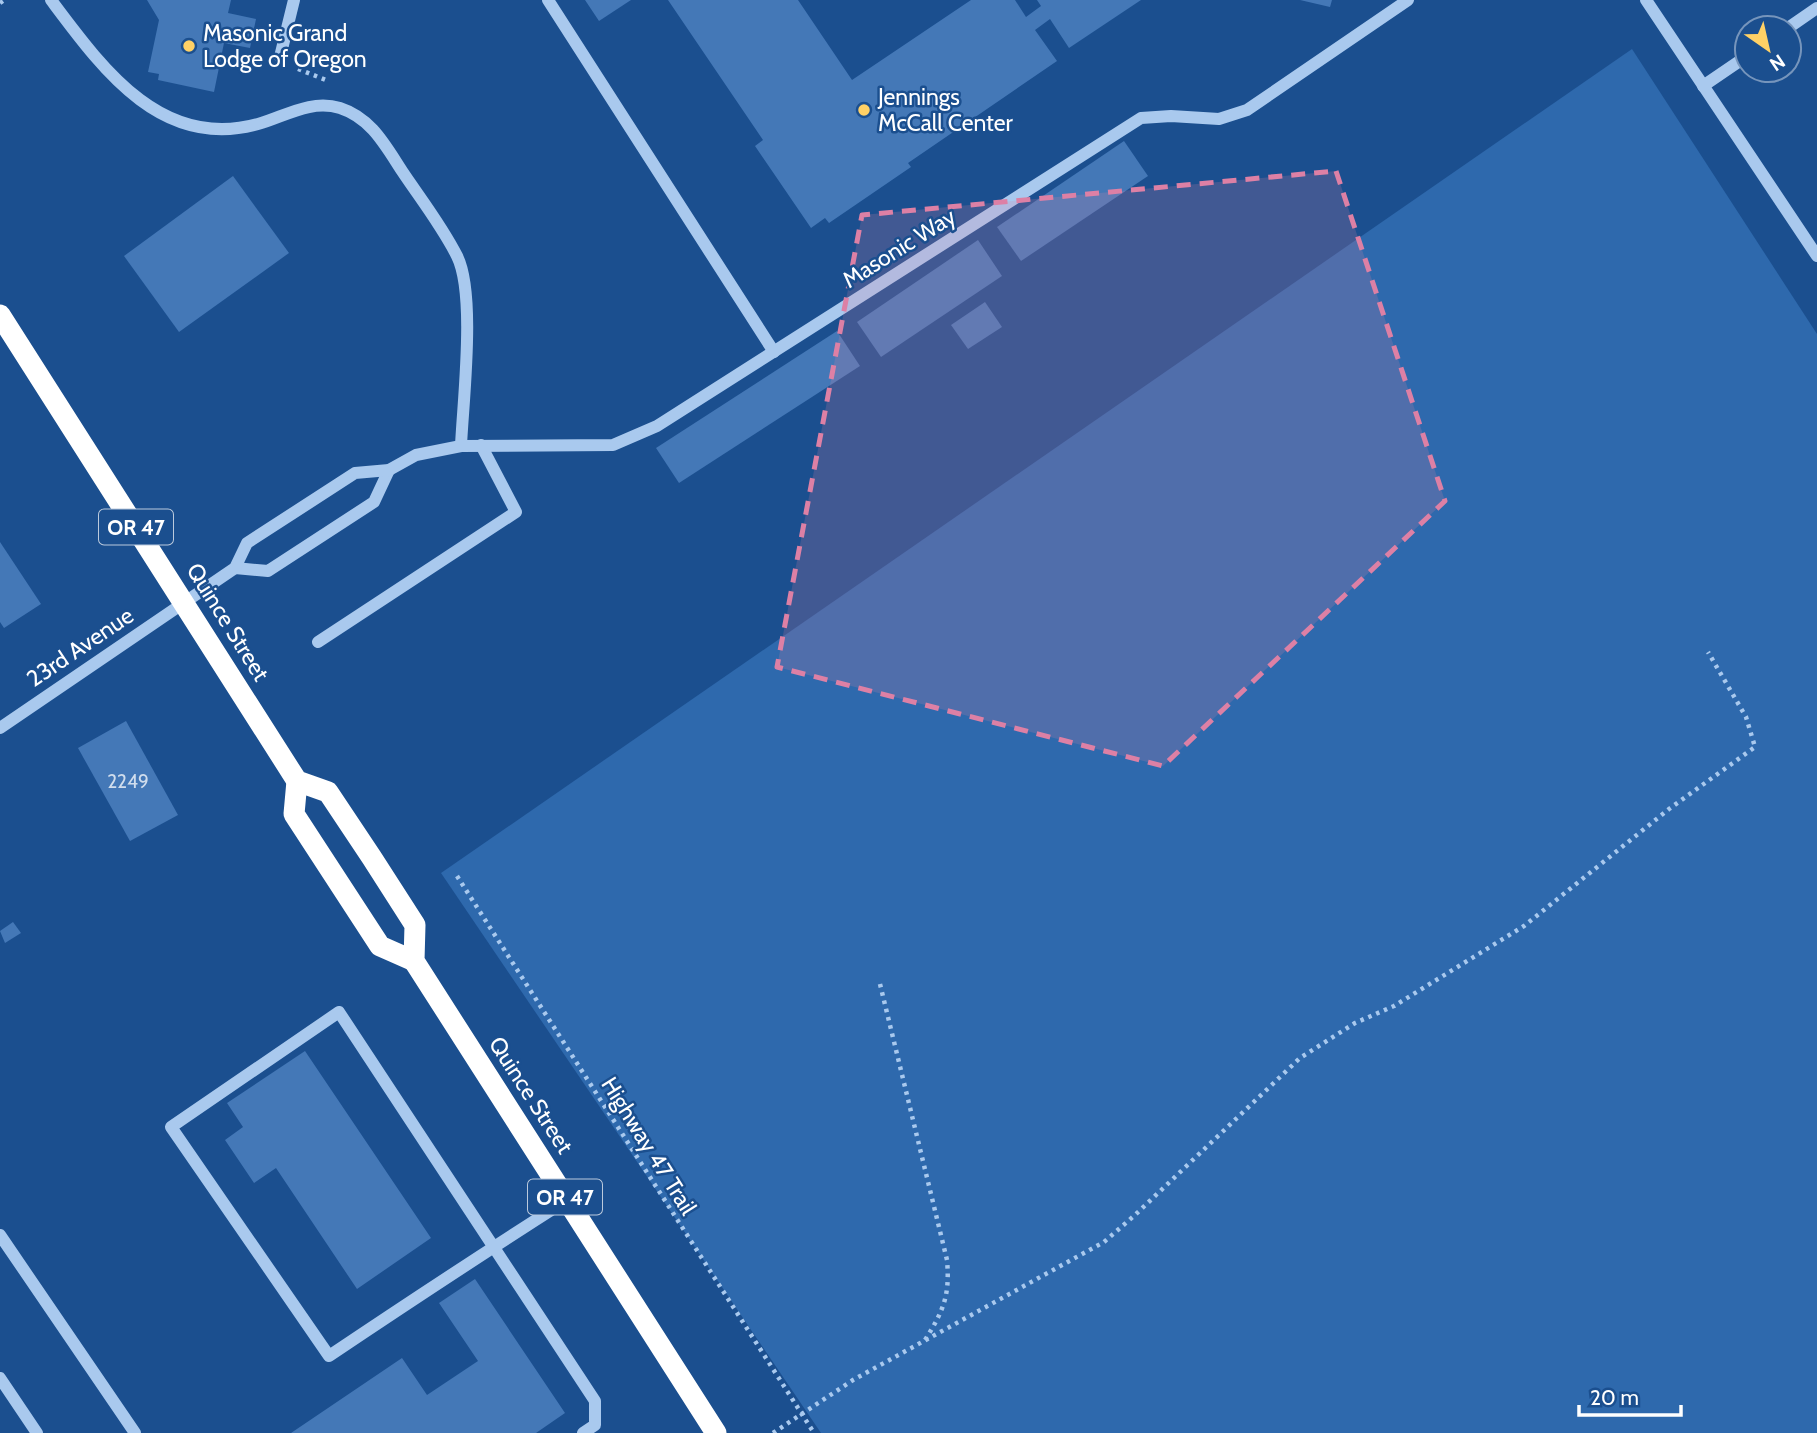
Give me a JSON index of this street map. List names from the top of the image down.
{
  "streets": {
    "highway": ["OR 47", "Quince Street"],
    "street": ["Masonic Way", "23rd Avenue"],
    "path": ["Highway 47 Trail"]
  },
  "crossings": [
    ["Masonic Way", "Quince Street"],
    ["Masonic Way", "23rd Avenue"],
    ["Quince Street", "23rd Avenue"]
  ],
  "places": ["Masonic Grand Lodge of Oregon", "Jennings McCall Center"],
  "house_numbers": ["2249"],
  "scale_bar": "20 m",
  "north": "bottom right"
}
